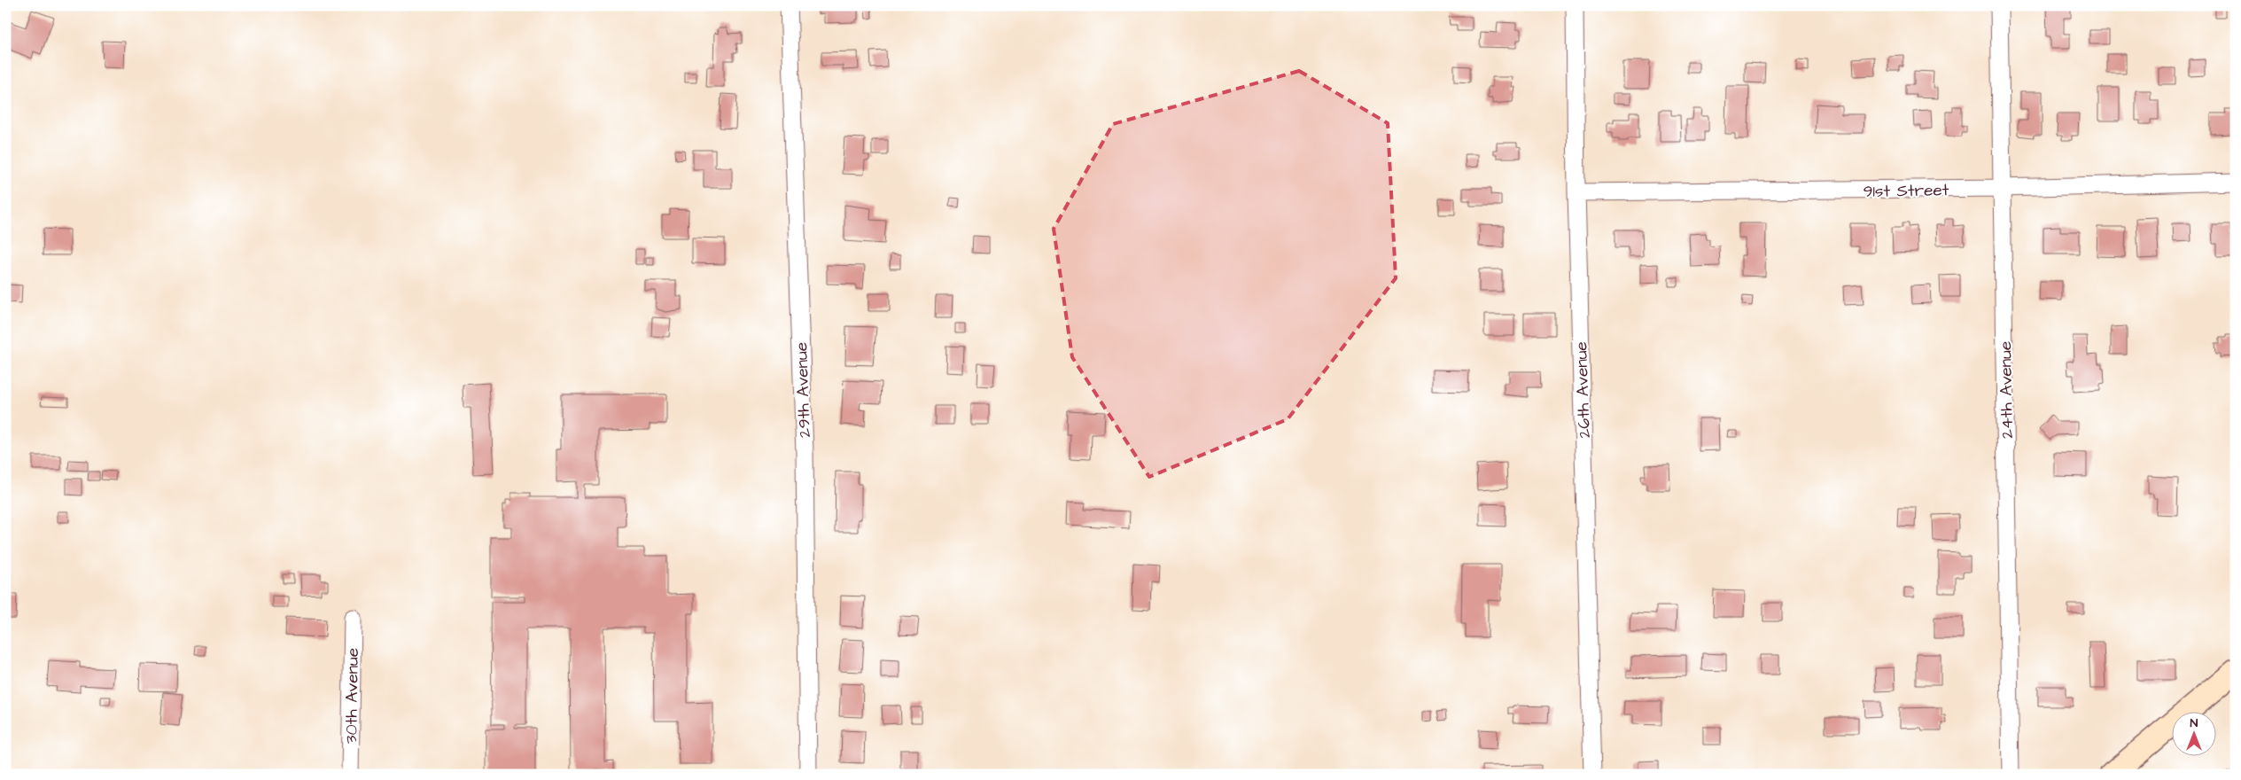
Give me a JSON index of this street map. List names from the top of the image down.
{
  "streets": {
    "street": [
      "91st Street",
      "29th Avenue",
      "26th Avenue",
      "24th Avenue",
      "30th Avenue"
    ]
  },
  "crossings": [
    ["91st Street", "26th Avenue"],
    ["91st Street", "24th Avenue"]
  ],
  "north": "top"
}
